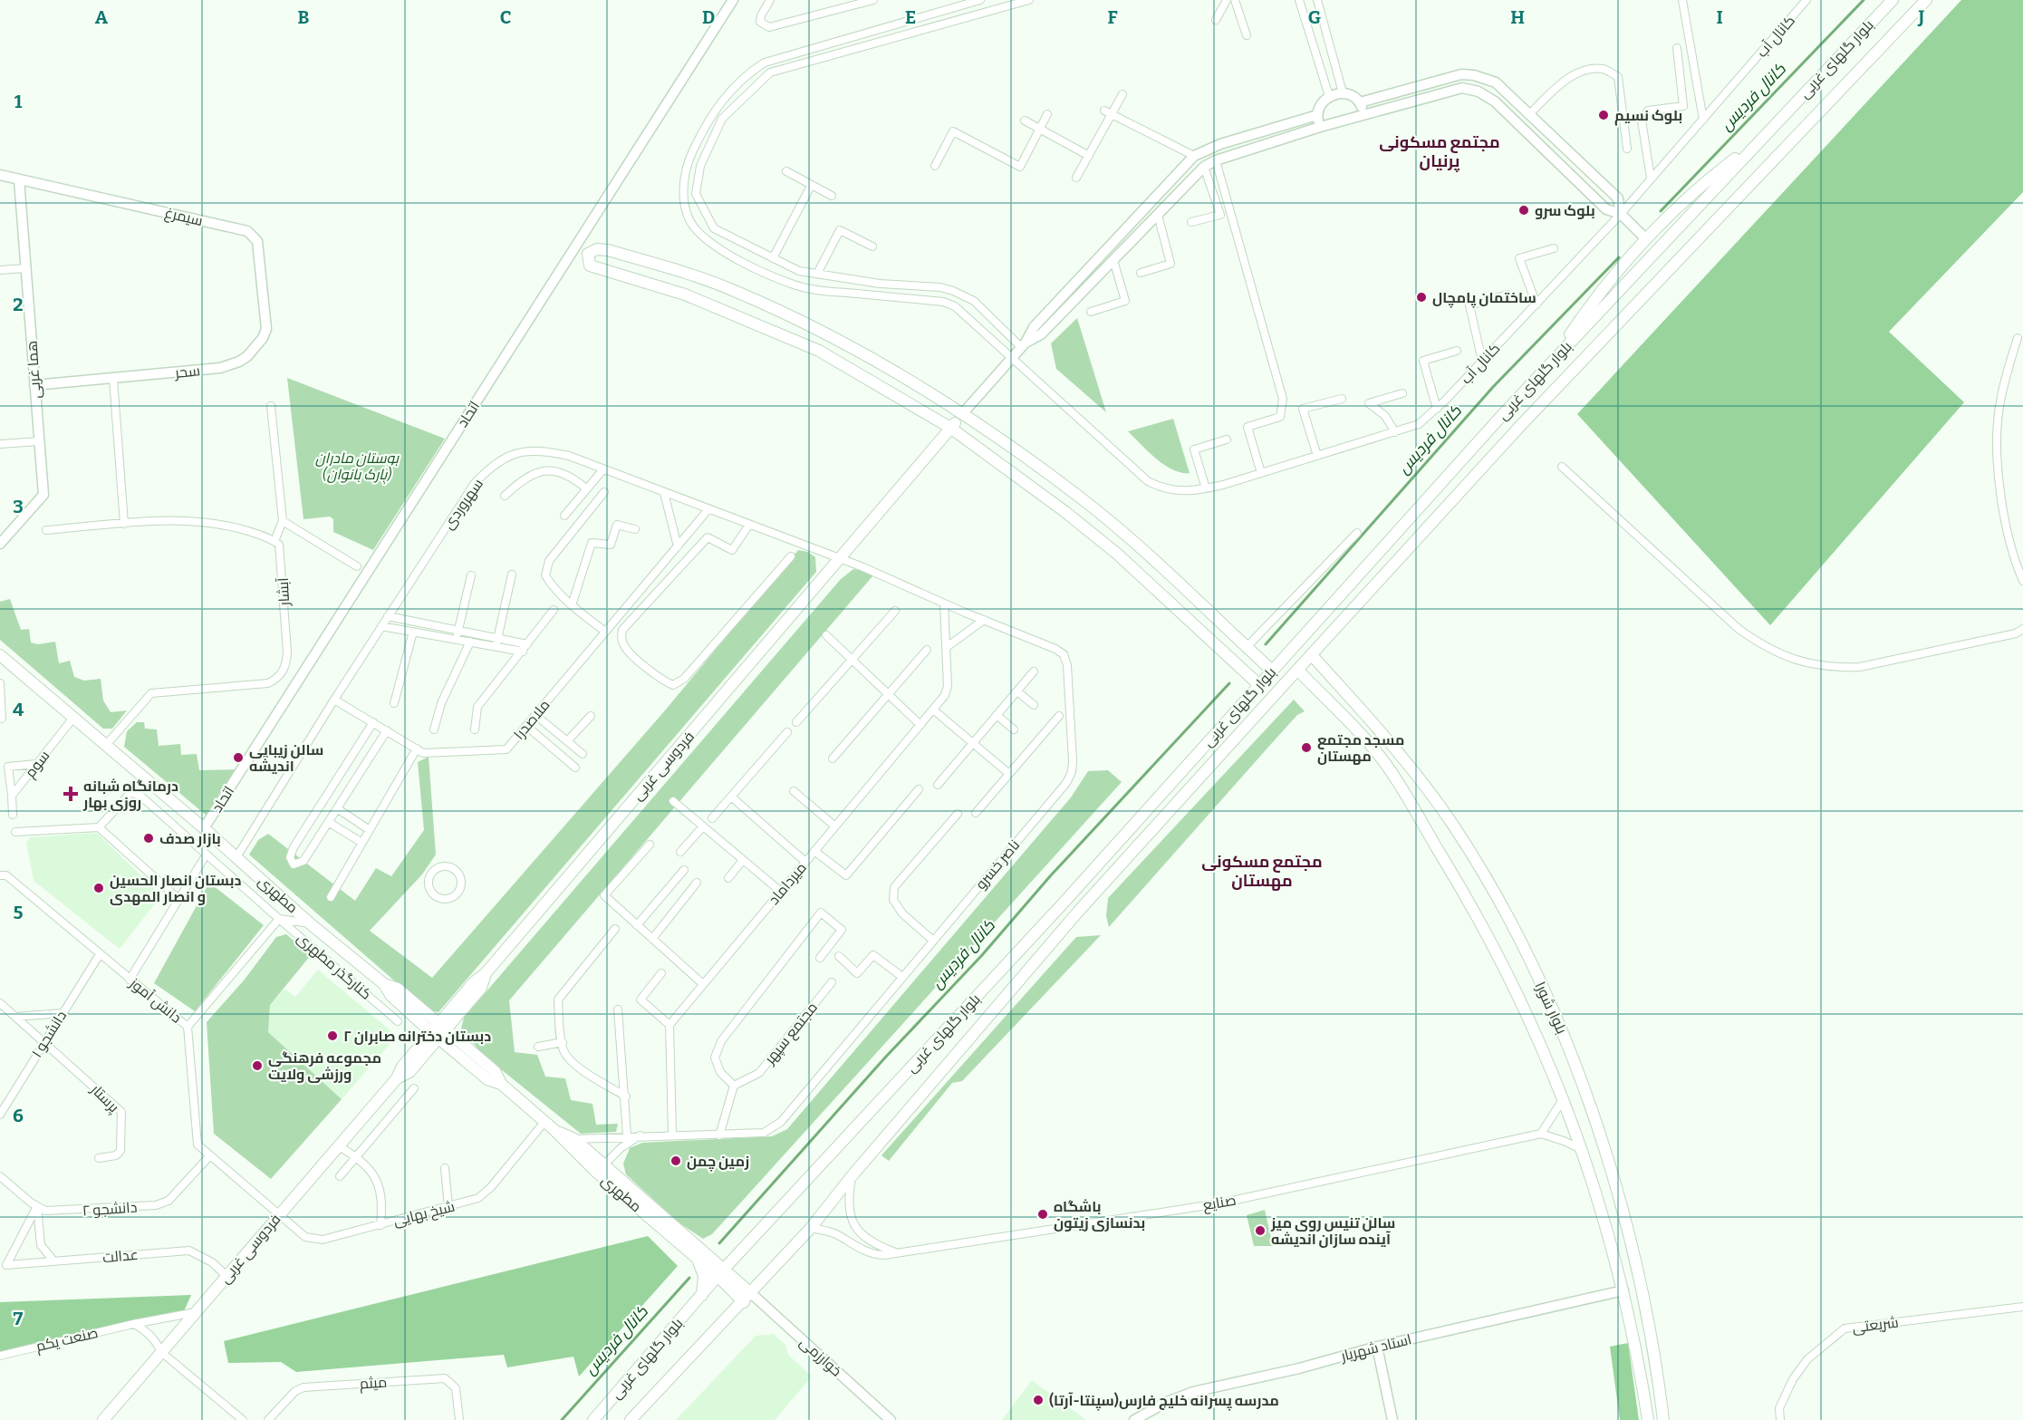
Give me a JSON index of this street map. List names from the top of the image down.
{
  "streets": {
    "main road": [
      "بلوار گلهای غربی",
      "فردوسی غربی",
      "مطهری",
      "بلوار شورا"
    ],
    "street": [
      "کانال آب",
      "سیمرغ",
      "هما غربی",
      "سحر",
      "اتحاد",
      "سهروردی",
      "آبشار",
      "ملاصدرا",
      "سوم",
      "ناصر خسرو",
      "میرداماد",
      "کنارگذر مطهری",
      "دانش آموز",
      "مجتمع سپهر",
      "دانشجو ۱",
      "پرستار",
      "صنایع",
      "دانشجو ۲",
      "شیخ بهایی",
      "عدالت",
      "شریعتی",
      "صنعت یکم",
      "استاد شهریار",
      "خوارزمی",
      "میثم"
    ]
  },
  "crossings": [
    ["بلوار گلهای غربی", "مطهری"],
    ["بلوار گلهای غربی", "بلوار شورا"],
    ["بلوار گلهای غربی", "صنایع"],
    ["بلوار گلهای غربی", "خوارزمی"],
    ["سیمرغ", "هما غربی"],
    ["سیمرغ", "سحر"],
    ["هما غربی", "سحر"],
    ["اتحاد", "مطهری"],
    ["سهروردی", "ملاصدرا"],
    ["سهروردی", "فردوسی غربی"],
    ["سهروردی", "ناصر خسرو"],
    ["سهروردی", "مطهری"],
    ["آبشار", "مطهری"],
    ["سوم", "مطهری"],
    ["فردوسی غربی", "ناصر خسرو"],
    ["فردوسی غربی", "مطهری"],
    ["فردوسی غربی", "دانش آموز"],
    ["فردوسی غربی", "شیخ بهایی"],
    ["فردوسی غربی", "عدالت"],
    ["فردوسی غربی", "صنعت یکم"],
    ["ناصر خسرو", "میرداماد"],
    ["ناصر خسرو", "مطهری"],
    ["مطهری", "شیخ بهایی"],
    ["مطهری", "خوارزمی"],
    ["دانش آموز", "دانشجو ۱"],
    ["دانش آموز", "دانشجو ۲"],
    ["دانش آموز", "شیخ بهایی"],
    ["بلوار شورا", "استاد شهریار"],
    ["دانشجو ۱", "پرستار"],
    ["دانشجو ۲", "عدالت"]
  ],
  "districts": ["مجتمع مسکونی پرنیان", "مجتمع مسکونی مهستان"],
  "water": ["کانال فردیس"],
  "parks": ["بوستان مادران (پارک بانوان)"],
  "places": {
    "other": [
      "بلوک نسیم",
      "بلوک سرو",
      "ساختمان پامچال",
      "مسجد مجتمع مهستان",
      "سالن زیبایی اندیشه",
      "بازار صدف",
      "دبستان انصار الحسین و انصار المهدی",
      "دبستان دخترانه صابران ۲",
      "مجموعه فرهنگی ورزشی ولایت",
      "زمین چمن",
      "باشگاه بدنسازی زیتون",
      "سالن تنیس روی میز آینده سازان اندیشه",
      "مدرسه پسرانه خلیج فارس(سپنتا-آرتا)"
    ],
    "health": ["درمانگاه شبانه روزی بهار"]
  },
  "grid": {
    "columns": [
      "A",
      "B",
      "C",
      "D",
      "E",
      "F",
      "G",
      "H",
      "I",
      "J"
    ],
    "rows": [
      "1",
      "2",
      "3",
      "4",
      "5",
      "6",
      "7"
    ]
  }
}
